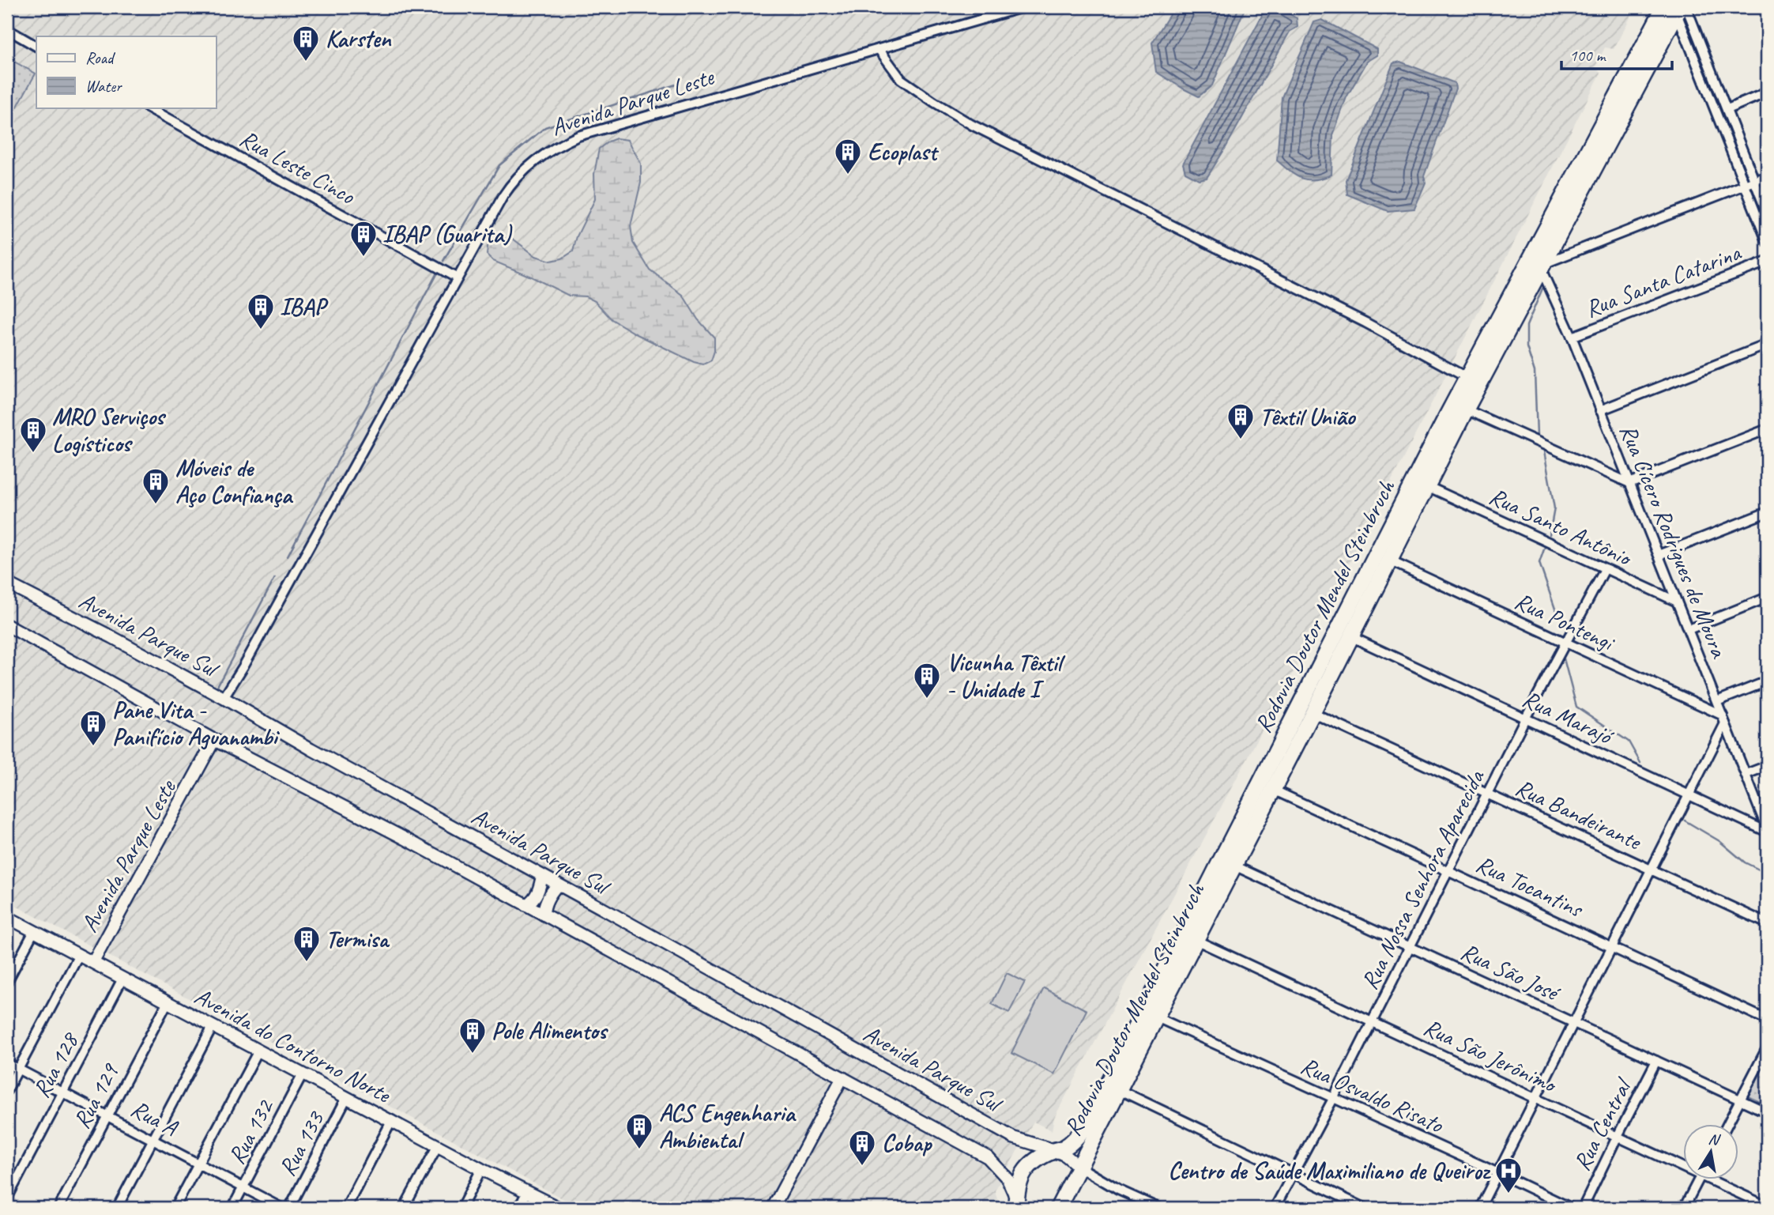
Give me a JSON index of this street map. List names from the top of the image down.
{
  "streets": {
    "highway": ["Rodovia Doutor Mendel Steinbruch"],
    "street": [
      "Avenida Parque Leste",
      "Rua Leste Cinco",
      "Rua Santa Catarina",
      "Rua Santo Antônio",
      "Rua Cícero Rodrigues de Moura",
      "Rua Pontengi",
      "Avenida Parque Sul",
      "Rua Marajó",
      "Rua Bandeirante",
      "Rua Nossa Senhora Aparecida",
      "Rua Tocantins",
      "Rua São José",
      "Avenida do Contorno Norte",
      "Rua São Jerônimo",
      "Rua 128",
      "Rua Osvaldo Risato",
      "Rua 129",
      "Rua A",
      "Rua Central",
      "Rua 132",
      "Rua 133"
    ]
  },
  "crossings": [
    ["Avenida Parque Leste", "Rua Leste Cinco"],
    ["Avenida Parque Leste", "Avenida Parque Sul"],
    ["Avenida Parque Leste", "Avenida do Contorno Norte"],
    ["Rua Santa Catarina", "Rua Cícero Rodrigues de Moura"],
    ["Rua Santo Antônio", "Rua Cícero Rodrigues de Moura"],
    ["Rua Santo Antônio", "Rodovia Doutor Mendel Steinbruch"],
    ["Rua Santo Antônio", "Rua Nossa Senhora Aparecida"],
    ["Rua Cícero Rodrigues de Moura", "Rodovia Doutor Mendel Steinbruch"],
    ["Rua Cícero Rodrigues de Moura", "Rua Pontengi"],
    ["Rua Cícero Rodrigues de Moura", "Rua Marajó"],
    ["Rodovia Doutor Mendel Steinbruch", "Rua Pontengi"],
    ["Rodovia Doutor Mendel Steinbruch", "Avenida Parque Sul"],
    ["Rodovia Doutor Mendel Steinbruch", "Rua Marajó"],
    ["Rodovia Doutor Mendel Steinbruch", "Rua Bandeirante"],
    ["Rodovia Doutor Mendel Steinbruch", "Rua Tocantins"],
    ["Rodovia Doutor Mendel Steinbruch", "Rua São José"],
    ["Rodovia Doutor Mendel Steinbruch", "Rua São Jerônimo"],
    ["Rodovia Doutor Mendel Steinbruch", "Rua Osvaldo Risato"],
    ["Rua Pontengi", "Rua Nossa Senhora Aparecida"],
    ["Rua Marajó", "Rua Nossa Senhora Aparecida"],
    ["Rua Bandeirante", "Rua Nossa Senhora Aparecida"],
    ["Rua Nossa Senhora Aparecida", "Rua Tocantins"],
    ["Rua Nossa Senhora Aparecida", "Rua São José"],
    ["Rua Nossa Senhora Aparecida", "Rua São Jerônimo"],
    ["Rua Nossa Senhora Aparecida", "Rua Osvaldo Risato"],
    ["Rua São José", "Rua Central"],
    ["Avenida do Contorno Norte", "Rua 128"],
    ["Avenida do Contorno Norte", "Rua 129"],
    ["Avenida do Contorno Norte", "Rua 132"],
    ["Avenida do Contorno Norte", "Rua 133"],
    ["Rua São Jerônimo", "Rua Central"],
    ["Rua 128", "Rua A"],
    ["Rua 129", "Rua A"],
    ["Rua A", "Rua 132"]
  ],
  "places": {
    "building": [
      "Karsten",
      "Ecoplast",
      "IBAP (Guarita)",
      "IBAP",
      "Têxtil União",
      "MRO Serviços Logísticos",
      "Móveis de Aço Confiança",
      "Vicunha Têxtil - Unidade I",
      "Pane Vita - Panifício Aguanambi",
      "Termisa",
      "Pole Alimentos",
      "ACS Engenharia Ambiental",
      "Cobap"
    ],
    "hospital": ["Centro de Saúde Maximiliano de Queiroz"]
  },
  "legend": ["Road", "Water"],
  "scale_bar": "100 m",
  "north": "top"
}
